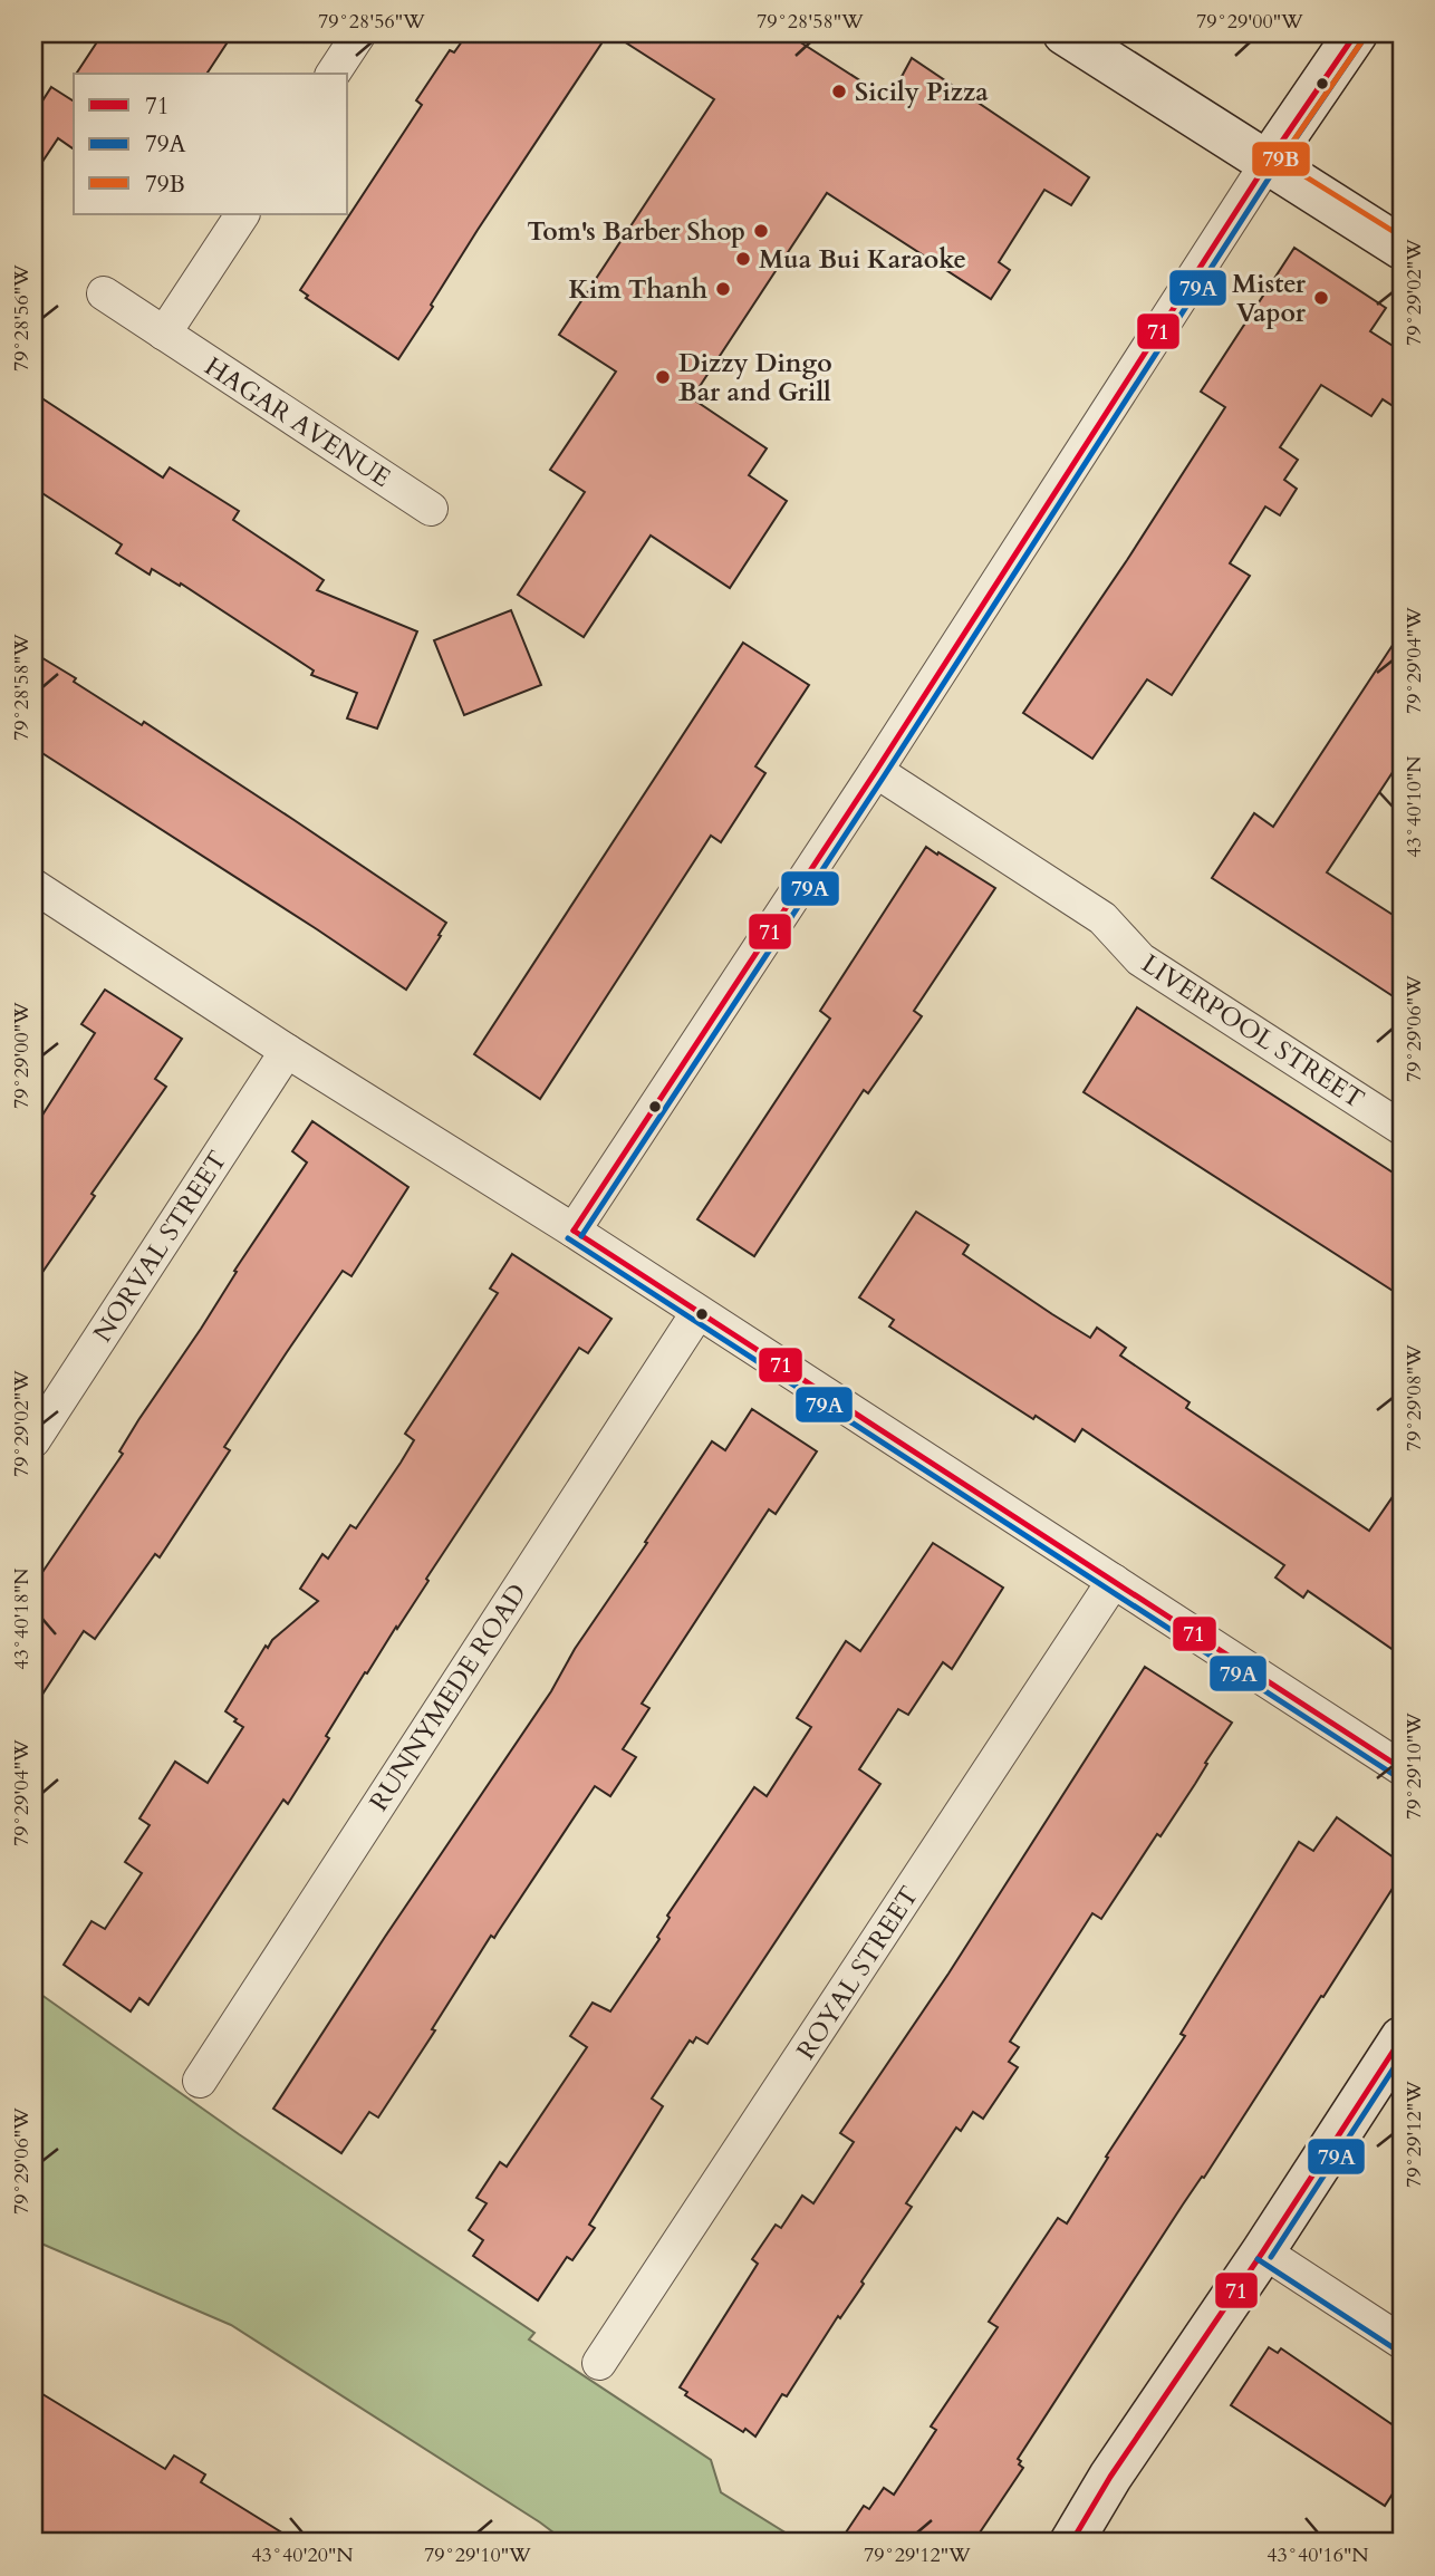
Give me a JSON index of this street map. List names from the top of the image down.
{
  "streets": {
    "street": [
      "HAGAR AVENUE",
      "LIVERPOOL STREET",
      "NORVAL STREET",
      "RUNNYMEDE ROAD",
      "ROYAL STREET"
    ]
  },
  "places": [
    "Sicily Pizza",
    "Tom's Barber Shop",
    "Mua Bui Karaoke",
    "Kim Thanh",
    "Mister Vapor",
    "Dizzy Dingo Bar and Grill"
  ],
  "lines": ["transit line 71", "transit line 79A", "transit line 79B"],
  "legend": ["71", "79A", "79B"],
  "coordinates": [
    "79°28'56\"W",
    "79°28'58\"W",
    "79°29'00\"W",
    "79°29'02\"W",
    "79°29'04\"W",
    "43°40'10\"N",
    "79°29'06\"W",
    "79°29'08\"W",
    "43°40'18\"N",
    "79°29'10\"W",
    "79°29'12\"W",
    "43°40'20\"N",
    "43°40'16\"N"
  ]
}
